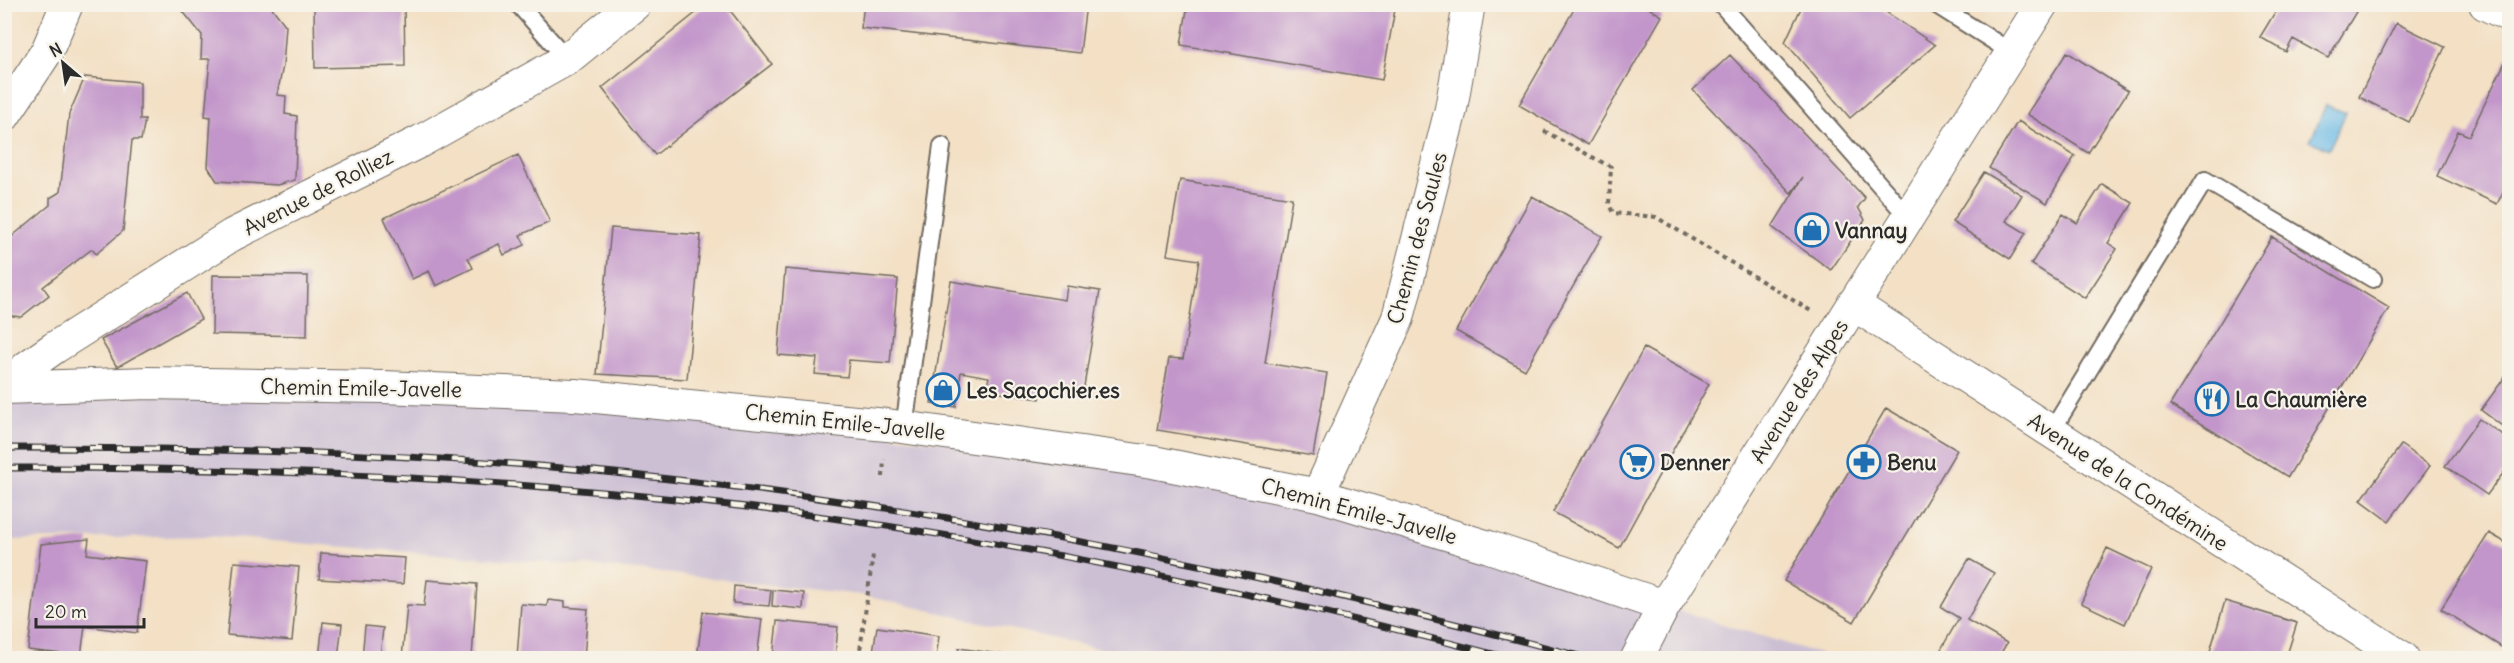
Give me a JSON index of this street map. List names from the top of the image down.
{
  "streets": {
    "street": [
      "Avenue de Rolliez",
      "Chemin des Saules",
      "Chemin Emile-Javelle",
      "Avenue des Alpes",
      "Avenue de la Condémine"
    ]
  },
  "crossings": [
    ["Avenue de Rolliez", "Chemin Emile-Javelle"],
    ["Chemin des Saules", "Chemin Emile-Javelle"],
    ["Chemin Emile-Javelle", "Avenue des Alpes"],
    ["Avenue des Alpes", "Avenue de la Condémine"]
  ],
  "places": {
    "shop": ["Vannay", "Les Sacochier.es"],
    "restaurant": ["La Chaumière"],
    "supermarket": ["Denner"],
    "pharmacy": ["Benu"]
  },
  "scale_bar": "20 m",
  "north": "top left"
}
